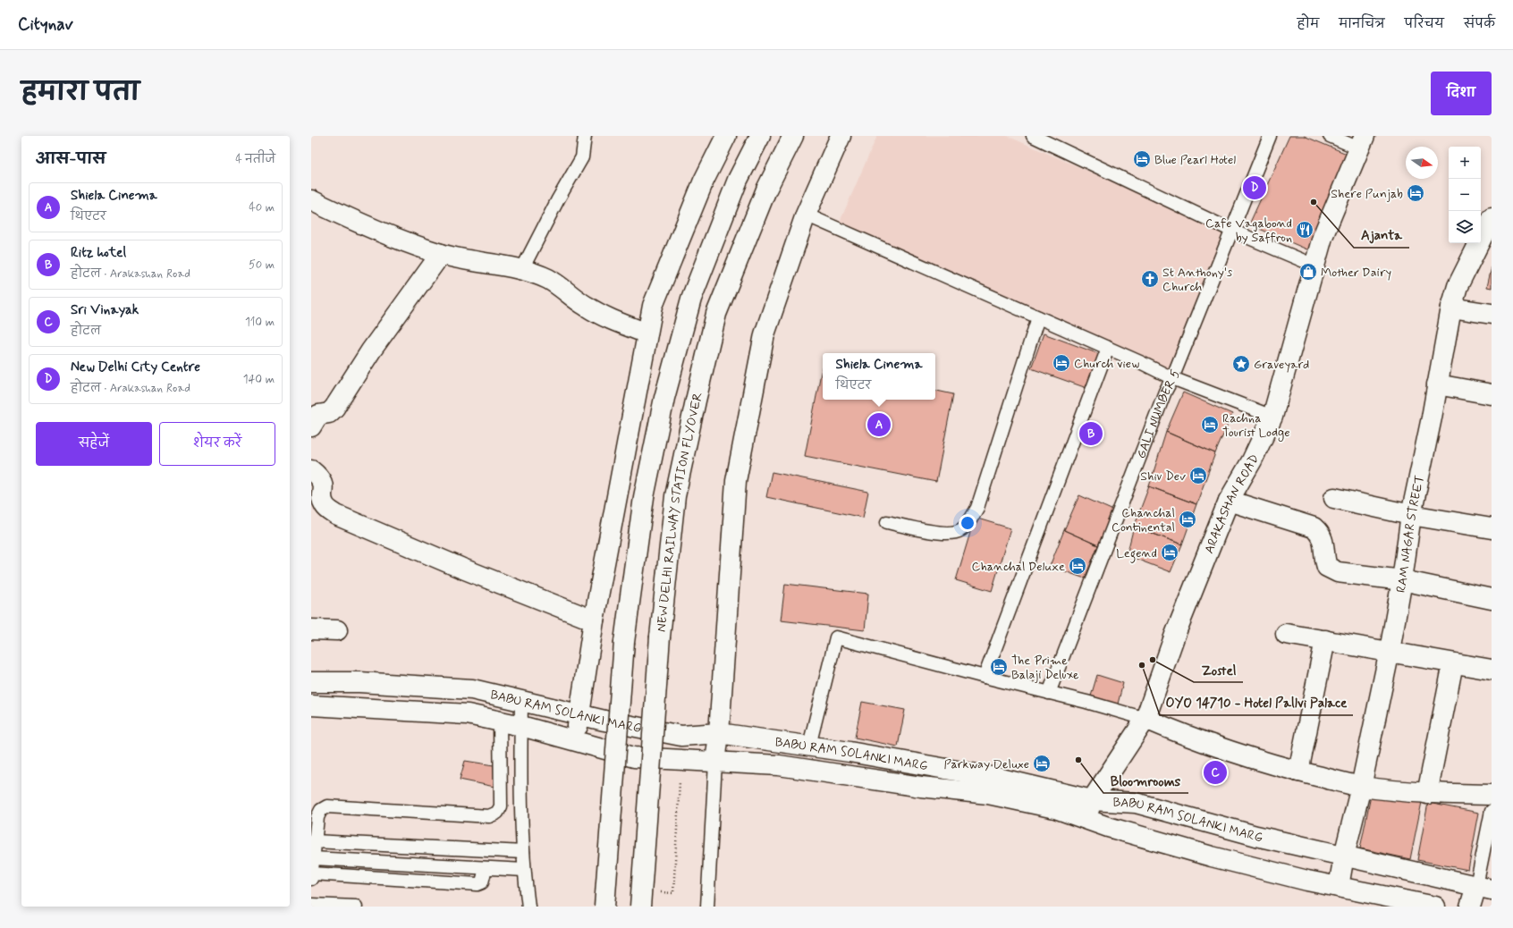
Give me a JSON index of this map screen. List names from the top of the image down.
{
  "streets": {
    "main road": [
      "ARAKASHAN ROAD",
      "NEW DELHI RAILWAY STATION FLYOVER",
      "RAM NAGAR STREET",
      "BABU RAM SOLANKI MARG"
    ],
    "lane": ["GALI NUMBER 5"]
  },
  "crossings": [
    ["ARAKASHAN ROAD", "BABU RAM SOLANKI MARG"],
    ["RAM NAGAR STREET", "BABU RAM SOLANKI MARG"]
  ],
  "places": {
    "hotel": [
      "Blue Pearl Hotel",
      "Shere Punjab",
      "Church view",
      "Rachna Tourist Lodge",
      "Shiv Dev",
      "Chanchal Continental",
      "Legend",
      "Chanchal Deluxe",
      "The Prime Balaji Deluxe",
      "Parkway Deluxe"
    ],
    "other": [
      "Ajanta",
      "Zostel",
      "OYO 14710 - Hotel Pallvi Palace",
      "Bloomrooms"
    ],
    "restaurant": ["Cafe Vagabond by Saffron"],
    "shop": ["Mother Dairy"],
    "church": ["St Anthony's Church"],
    "place": ["Graveyard"]
  },
  "north": "right",
  "page": {
    "header": "Citynav",
    "nav": [
      "होम",
      "मानचित्र",
      "परिचय",
      "संपर्क"
    ],
    "title": "हमारा पता",
    "buttons": [
      "दिशा",
      ["सहेजें", "शेयर करें"]
    ],
    "heading": ["आस-पास", "4 नतीजे"],
    "map_buttons": ["+", "−"],
    "pins": [
      "D",
      "A",
      "B",
      "C"
    ],
    "list": [
      {
        "mark": "A",
        "name": "Shiela Cinema",
        "note": "थिएटर",
        "value": "40 m"
      },
      {
        "mark": "B",
        "name": "Ritz hotel",
        "note": "होटल · Arakashan Road",
        "value": "50 m"
      },
      {
        "mark": "C",
        "name": "Sri Vinayak",
        "note": "होटल",
        "value": "110 m"
      },
      {
        "mark": "D",
        "name": "New Delhi City Centre",
        "note": "होटल · Arakashan Road",
        "value": "140 m"
      }
    ],
    "popup": ["Shiela Cinema", "थिएटर"]
  }
}
